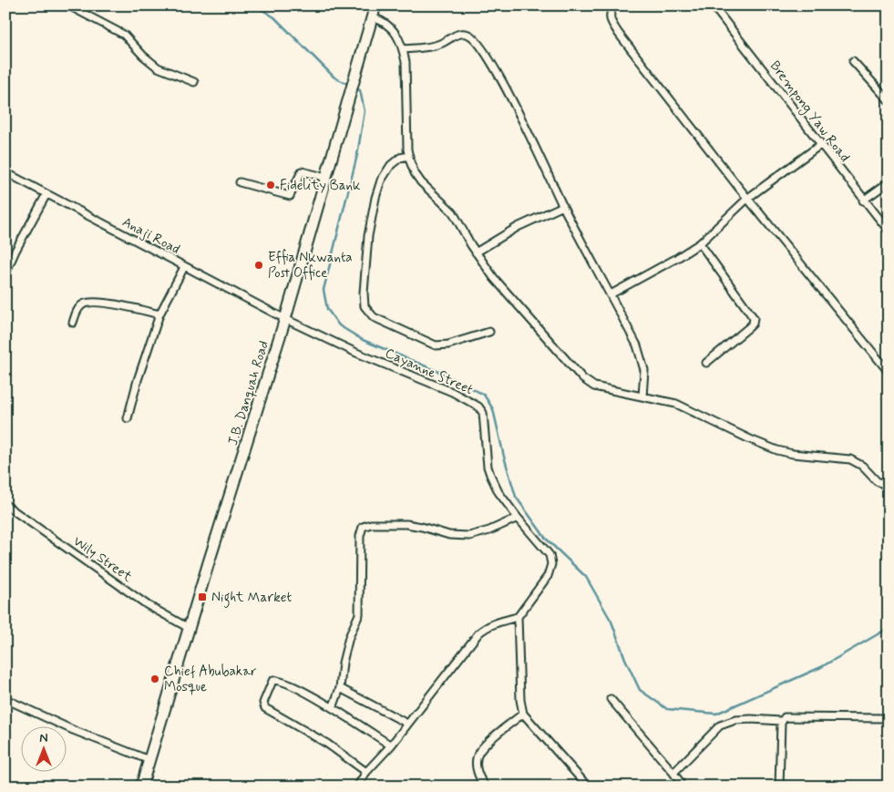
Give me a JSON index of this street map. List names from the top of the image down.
{
  "streets": {
    "highway": ["J.B. Danquah Road"],
    "street": [
      "Brempong Yaw Road",
      "Anaji Road",
      "Cayanne Street",
      "Wily Street"
    ]
  },
  "crossings": [
    ["Anaji Road", "Cayanne Street"],
    ["Anaji Road", "J.B. Danquah Road"],
    ["Cayanne Street", "J.B. Danquah Road"],
    ["J.B. Danquah Road", "Wily Street"]
  ],
  "places": {
    "other": ["Fidelity Bank", "Effia Nkwanta Post Office", "Chief Abubakar Mosque"],
    "transit": ["Night Market"]
  },
  "north": "top"
}
